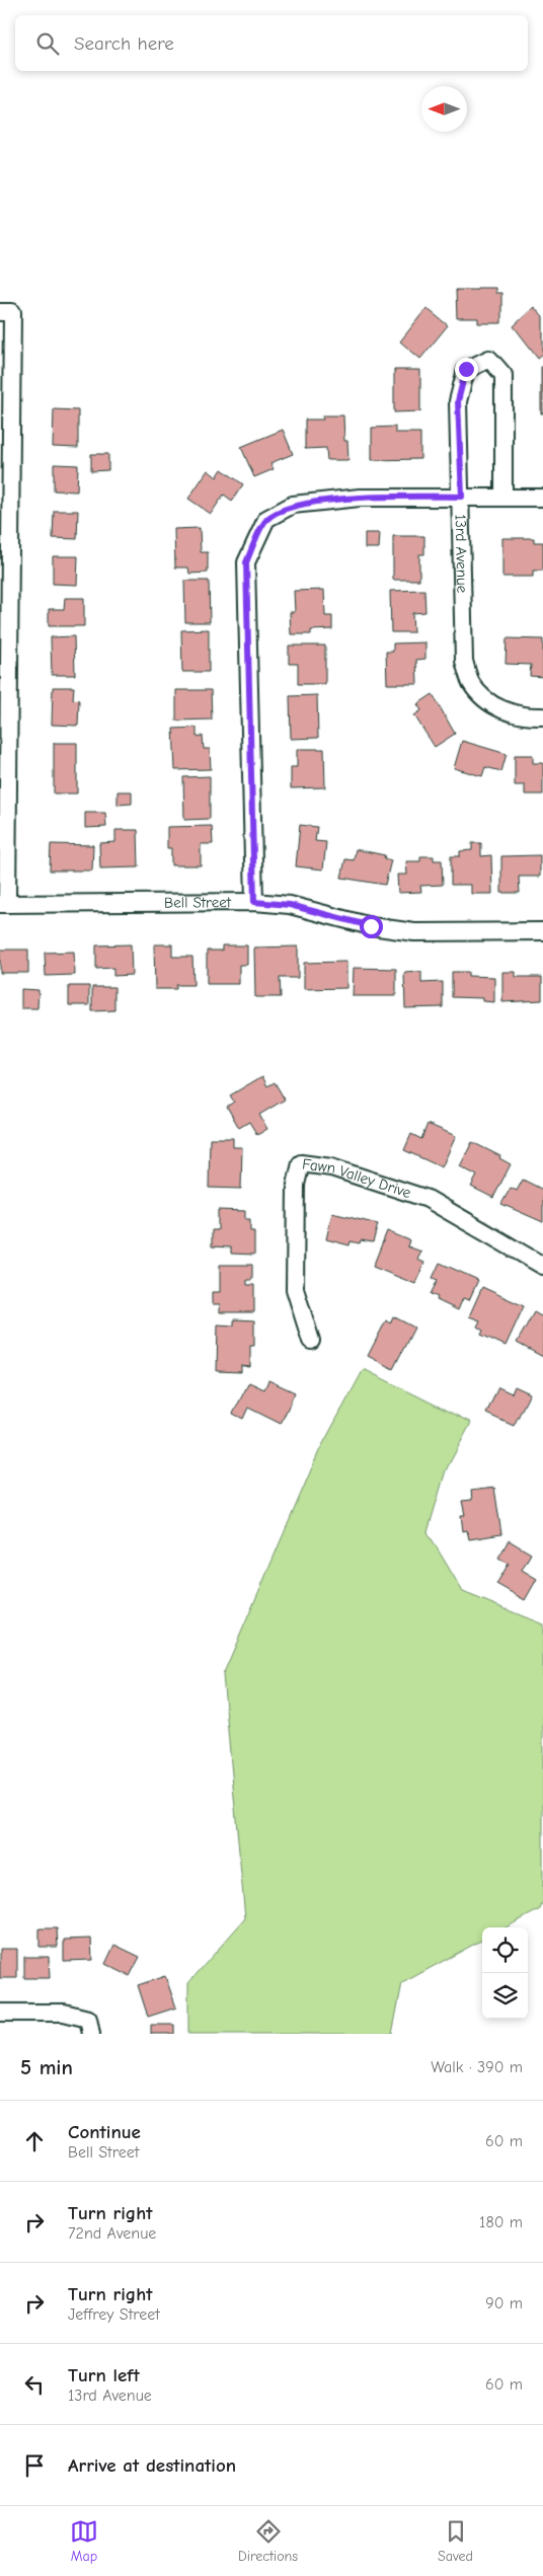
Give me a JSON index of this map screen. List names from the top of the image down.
{
  "streets": {
    "street": ["13rd Avenue", "Bell Street", "Fawn Valley Drive"]
  },
  "north": "left",
  "page": {
    "search": "Search here",
    "heading": ["5 min", "Walk · 390 m"],
    "list": [
      ["Continue", "Bell Street", "60 m"],
      ["Turn right", "72nd Avenue", "180 m"],
      ["Turn right", "Jeffrey Street", "90 m"],
      ["Turn left", "13rd Avenue", "60 m"],
      "Arrive at destination"
    ],
    "nav": ["Map", "Directions", "Saved"]
  }
}
